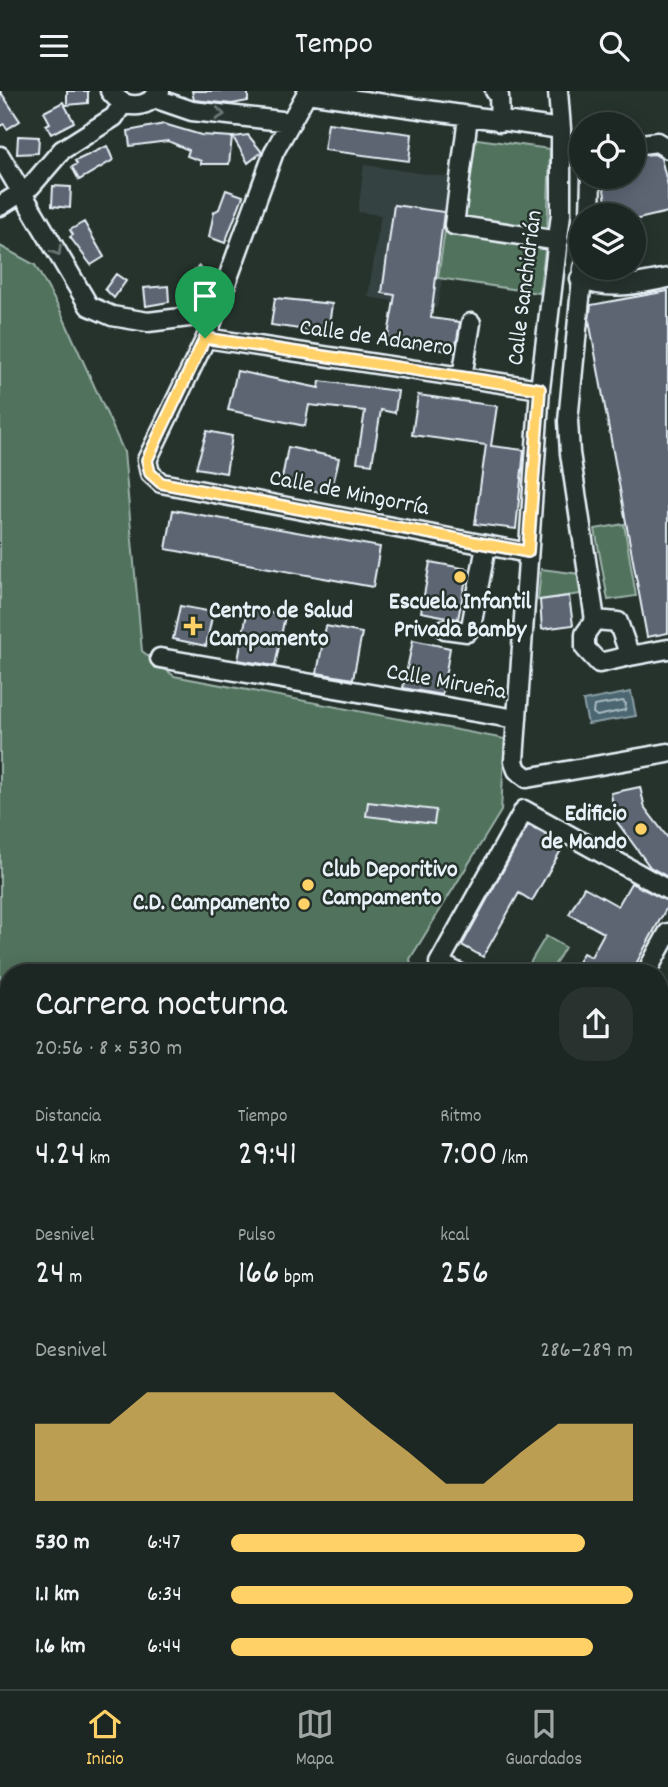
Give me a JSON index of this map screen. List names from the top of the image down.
{
  "streets": {
    "street": [
      "Calle Sanchidrián",
      "Calle de Adanero",
      "Calle de Mingorría",
      "Calle Mirueña"
    ]
  },
  "crossings": [
    ["Calle Sanchidrián", "Calle de Adanero"],
    ["Calle Sanchidrián", "Calle de Mingorría"],
    ["Calle Sanchidrián", "Calle Mirueña"],
    ["Calle de Adanero", "Calle de Mingorría"]
  ],
  "places": {
    "other": [
      "Escuela Infantil Privada Bamby",
      "Edificio de Mando",
      "Club Deporitivo Campamento",
      "C.D. Campamento"
    ],
    "health": ["Centro de Salud Campamento"]
  },
  "page": {
    "header": "Tempo",
    "heading": ["Carrera nocturna", "20:56 · 8 × 530 m"],
    "stats": [
      ["Distancia", "4.24 km"],
      ["Tiempo", "29:41"],
      ["Ritmo", "7:00 /km"],
      ["Desnivel", "24 m"],
      ["Pulso", "166 bpm"],
      ["kcal", "256"]
    ],
    "chart": ["Desnivel", "286–289 m"],
    "list": [
      {
        "name": "530 m",
        "note": "6:47"
      },
      {
        "name": "1.1 km",
        "note": "6:34"
      },
      {
        "name": "1.6 km",
        "note": "6:44"
      }
    ],
    "tabs": ["Inicio", "Mapa", "Guardados"]
  }
}
